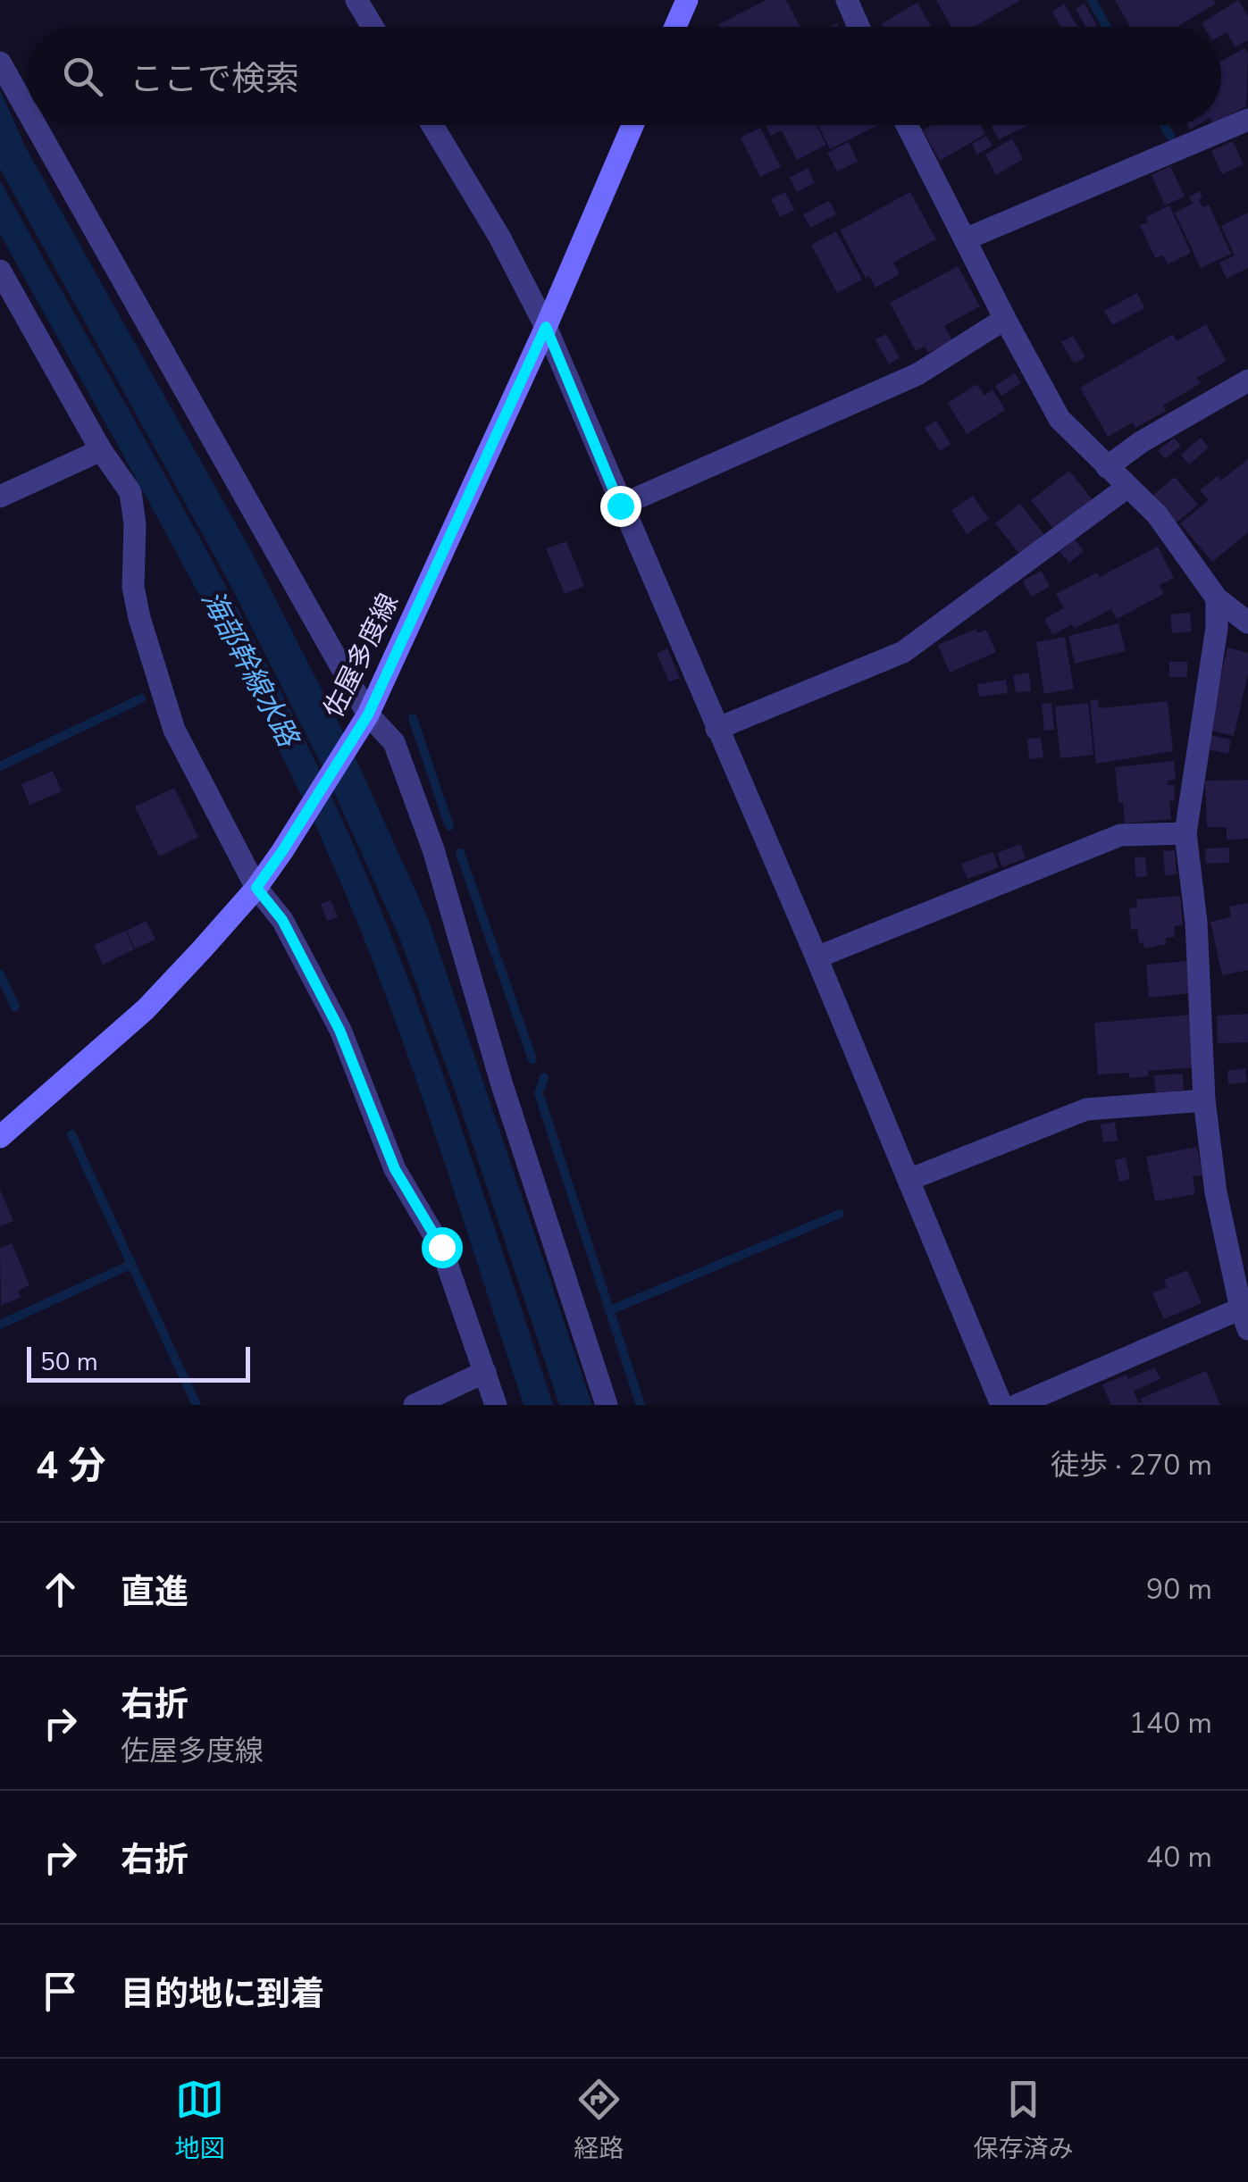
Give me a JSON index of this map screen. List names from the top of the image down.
{
  "streets": {
    "main road": ["佐屋多度線"]
  },
  "water": ["海部幹線水路"],
  "scale_bar": "50 m",
  "page": {
    "search": "ここで検索",
    "scale": "50 m",
    "heading": ["4 分", "徒歩 · 270 m"],
    "list": [
      ["直進", "90 m"],
      ["右折", "佐屋多度線", "140 m"],
      ["右折", "40 m"],
      "目的地に到着"
    ],
    "nav": ["地図", "経路", "保存済み"]
  }
}
